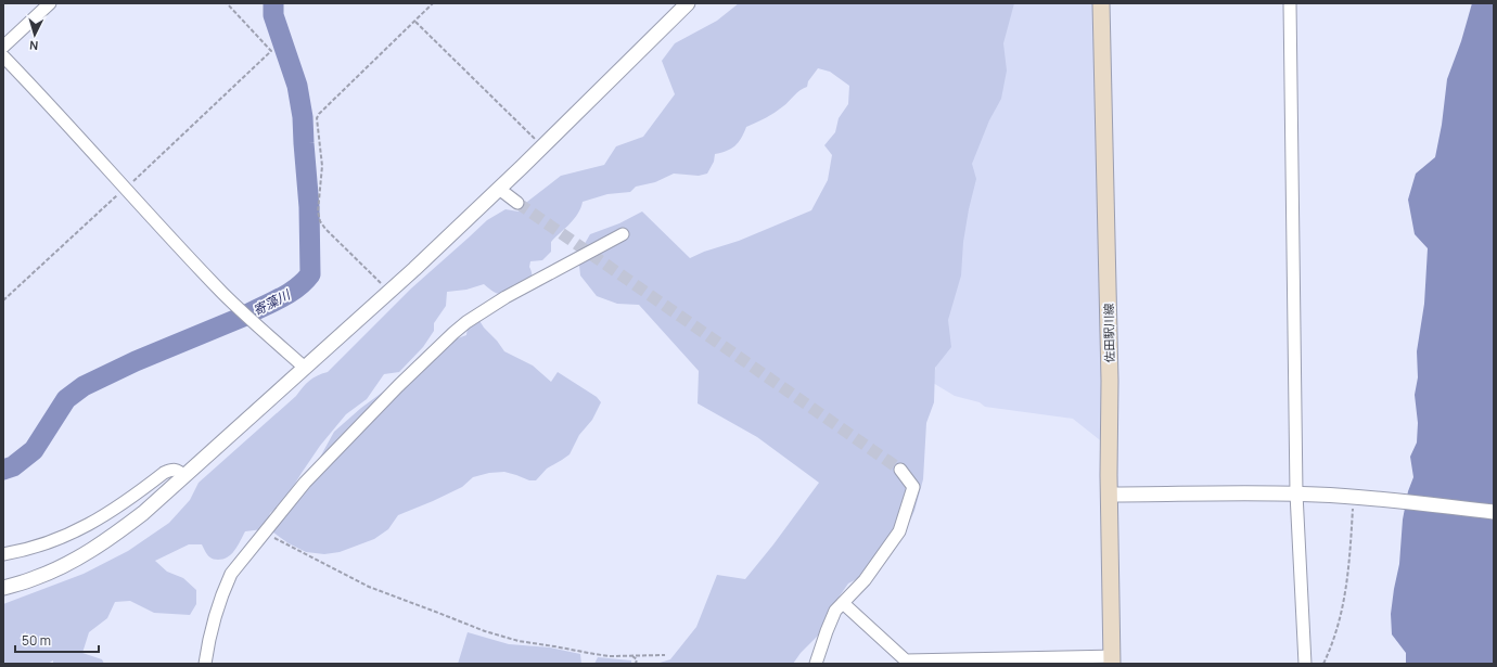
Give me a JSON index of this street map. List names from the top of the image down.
{
  "streets": {
    "main road": ["佐田駅川線"]
  },
  "water": ["寄藻川"],
  "scale_bar": "50 m",
  "north": "bottom"
}
